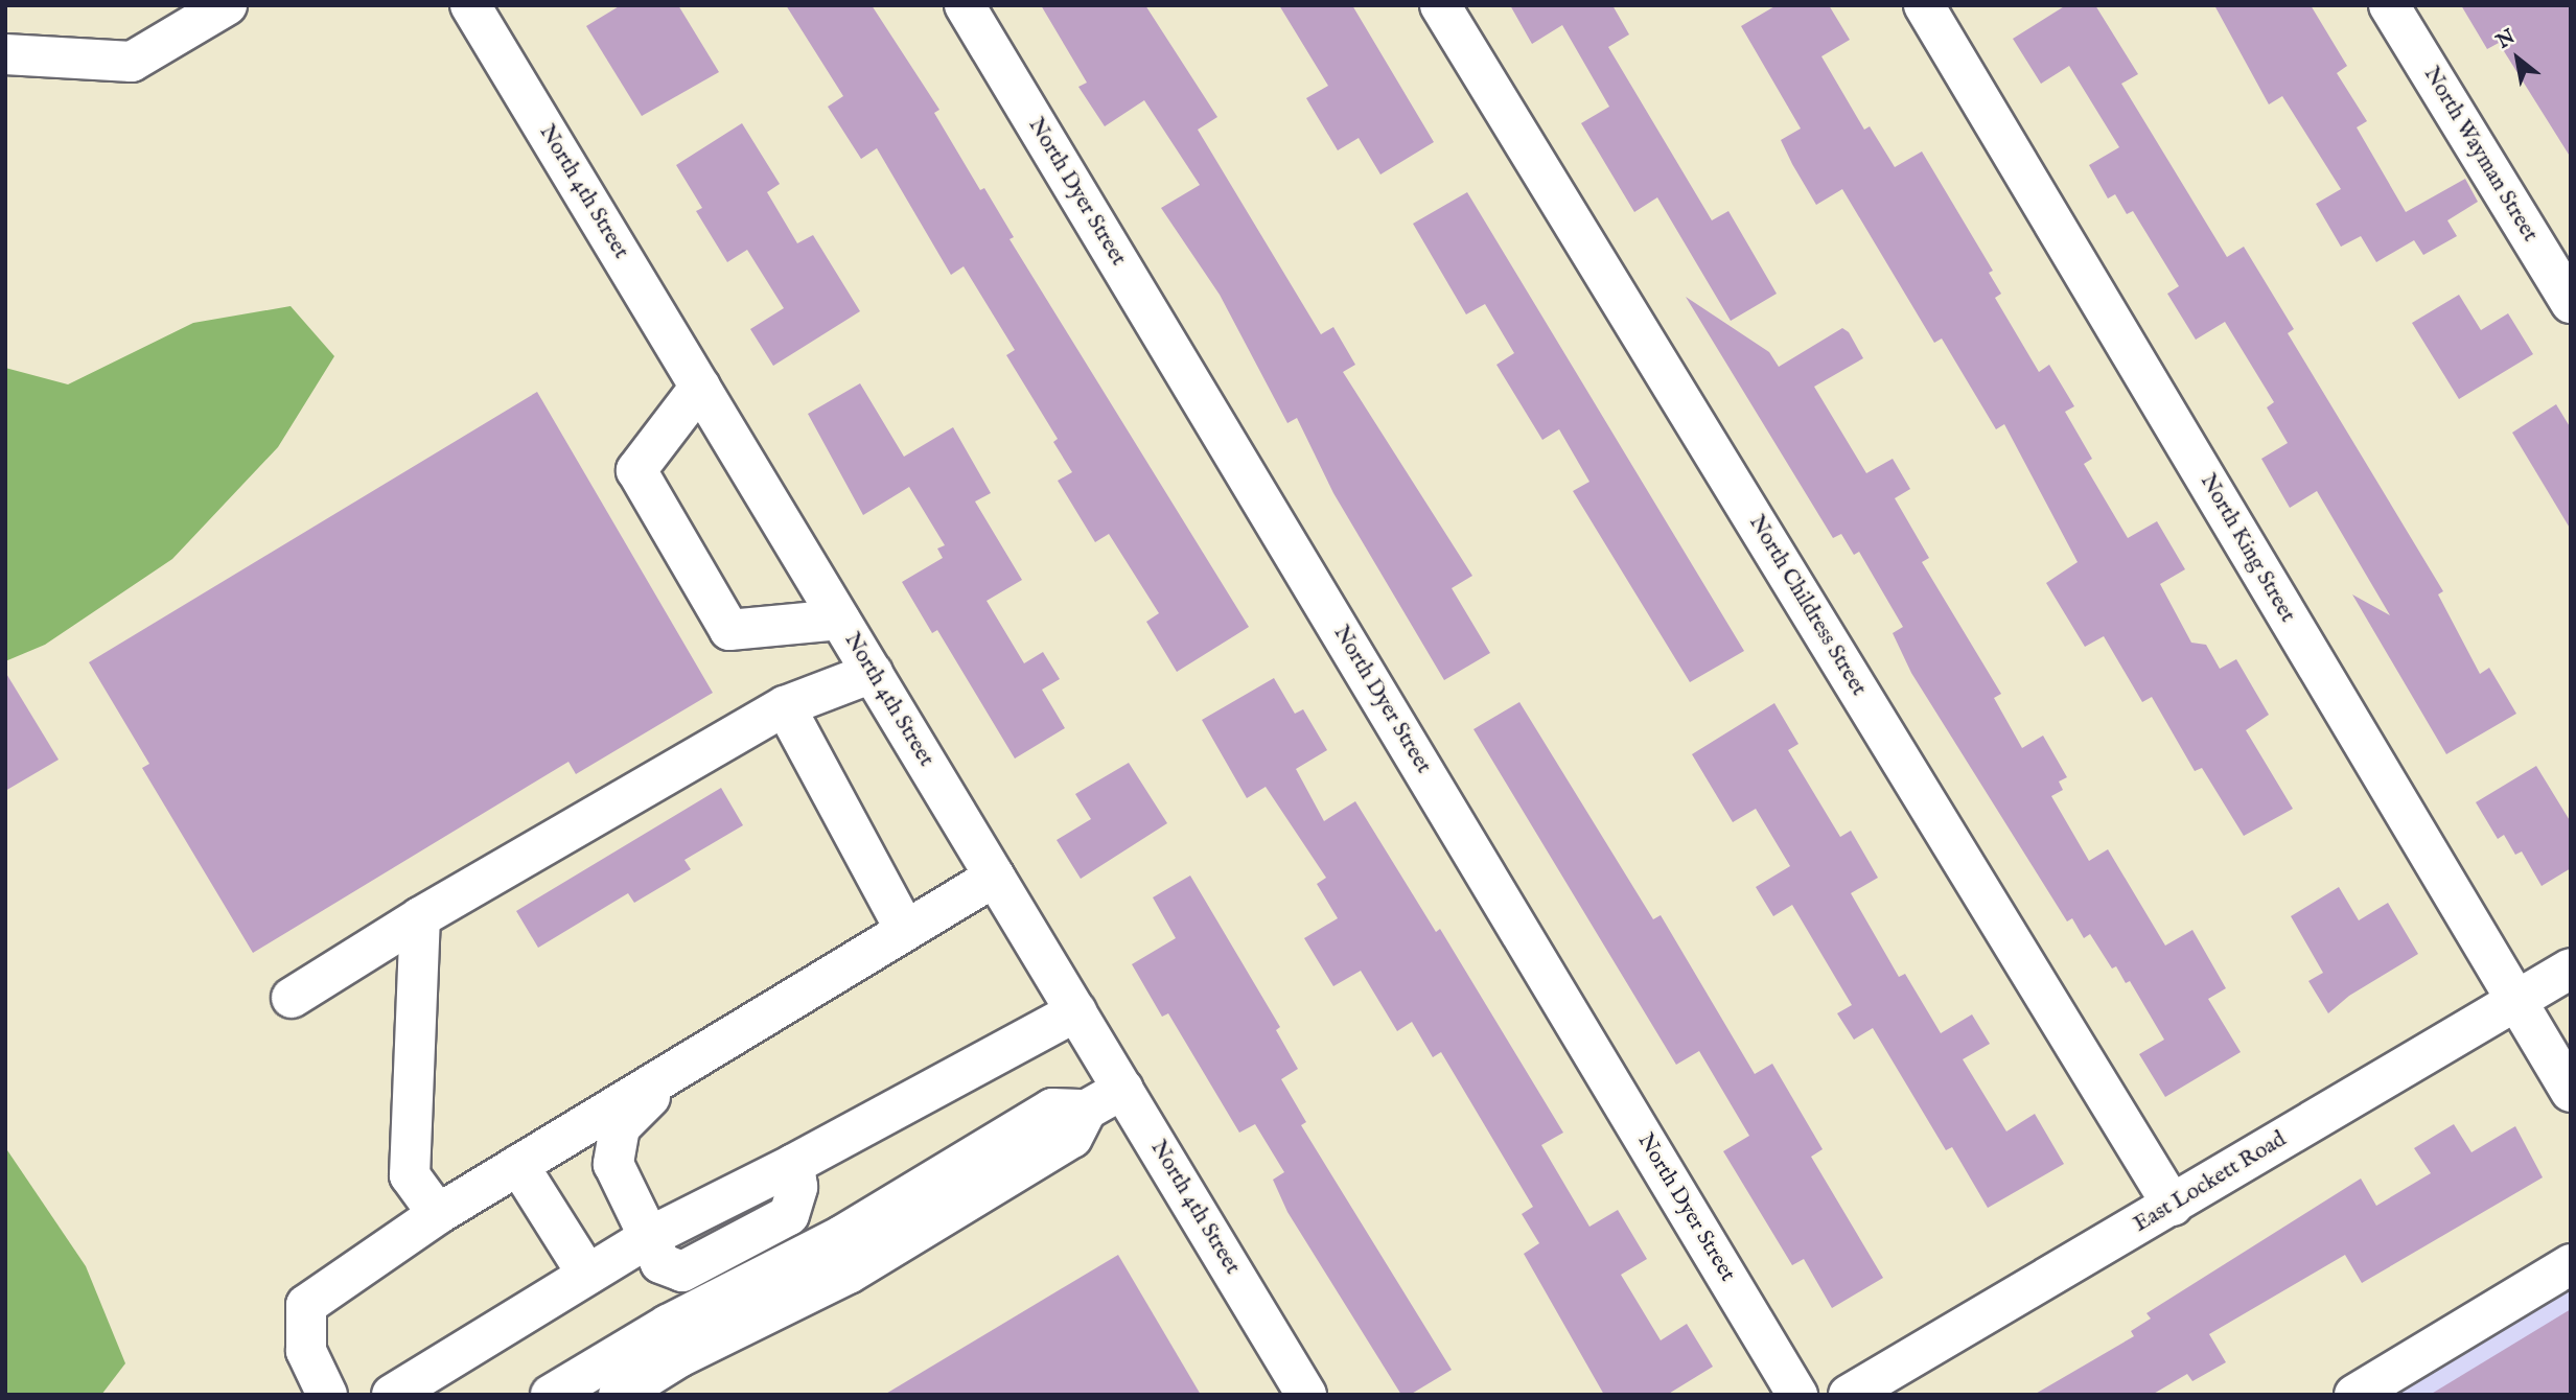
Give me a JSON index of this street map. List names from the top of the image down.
{
  "streets": {
    "street": [
      "North Wayman Street",
      "North 4th Street",
      "North Dyer Street",
      "North King Street",
      "North Childress Street",
      "East Lockett Road"
    ]
  },
  "crossings": [
    ["North King Street", "East Lockett Road"],
    ["North Childress Street", "East Lockett Road"]
  ],
  "north": "top left"
}
